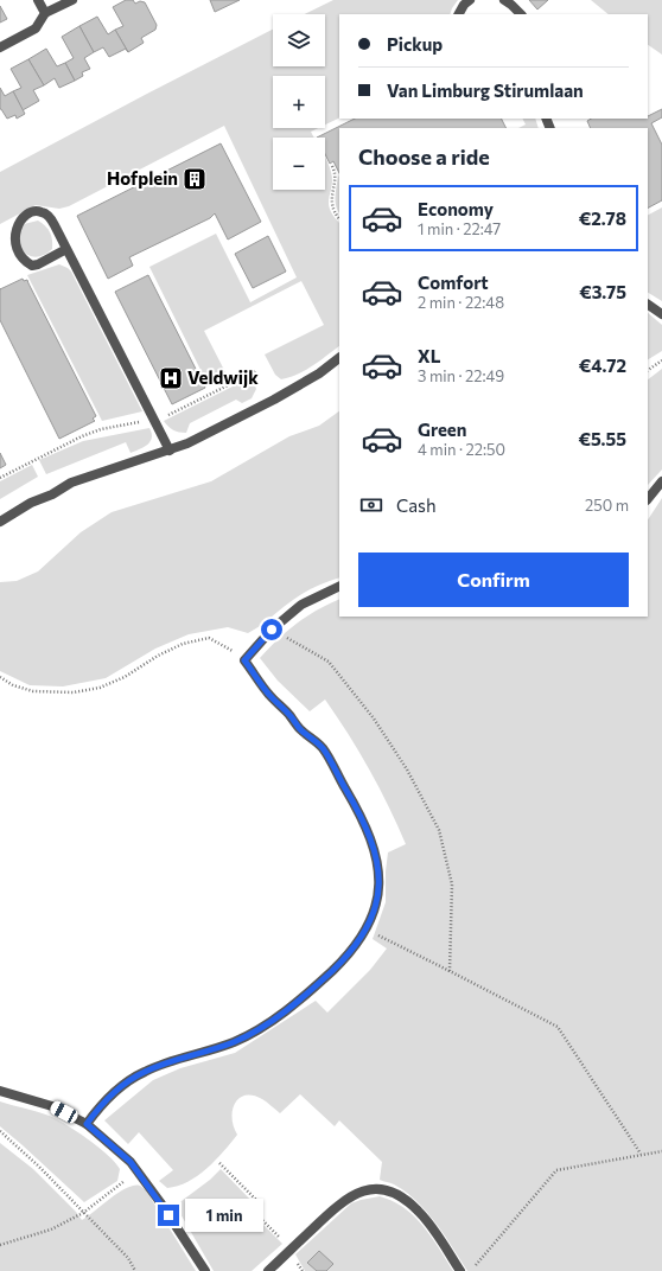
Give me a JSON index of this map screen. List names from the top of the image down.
{
  "places": {
    "building": ["Hofplein"],
    "hospital": ["Veldwijk"]
  },
  "page": {
    "map_buttons": ["+", "−"],
    "banner": ["Pickup", "Van Limburg Stirumlaan"],
    "heading": "Choose a ride",
    "list": [
      {
        "name": "Economy",
        "note": "1 min · 22:47",
        "value": "€2.78"
      },
      {
        "name": "Comfort",
        "note": "2 min · 22:48",
        "value": "€3.75"
      },
      {
        "name": "XL",
        "note": "3 min · 22:49",
        "value": "€4.72"
      },
      {
        "name": "Green",
        "note": "4 min · 22:50",
        "value": "€5.55"
      }
    ],
    "pay": ["Cash", "250 m"],
    "buttons": "Confirm",
    "bubble": "1 min"
  }
}
